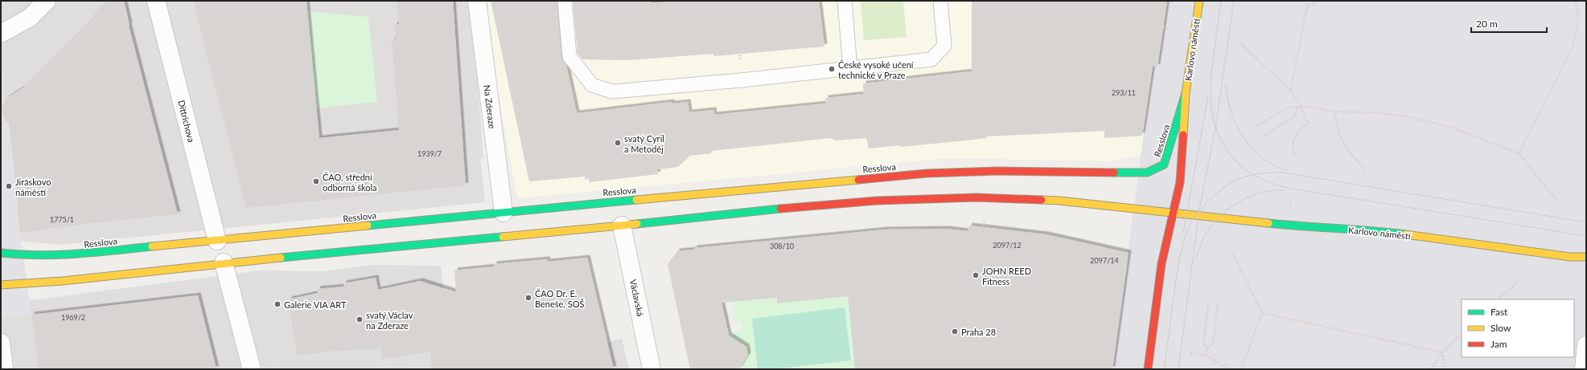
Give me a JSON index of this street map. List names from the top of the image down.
{
  "streets": {
    "main road": ["Karlovo náměstí", "Resslova"],
    "street": ["Na Zderaze", "Dittrichova", "Václavská"]
  },
  "crossings": [
    ["Karlovo náměstí", "Resslova"],
    ["Na Zderaze", "Resslova"],
    ["Dittrichova", "Resslova"]
  ],
  "places": [
    "České vysoké učení technické v Praze",
    "svatý Cyril a Metoděj",
    "ČAO, střední odborná škola",
    "Jiráskovo náměstí",
    "JOHN REED Fitness",
    "ČAO Dr. E. Beneše, SOŠ",
    "Galerie VIA ART",
    "svatý Václav na Zderaze",
    "Praha 28"
  ],
  "house_numbers": [
    "293/11",
    "1939/7",
    "1775/1",
    "2097/12",
    "308/10",
    "2097/14",
    "1969/2"
  ],
  "legend": ["Fast", "Slow", "Jam"],
  "scale_bar": "20 m"
}
